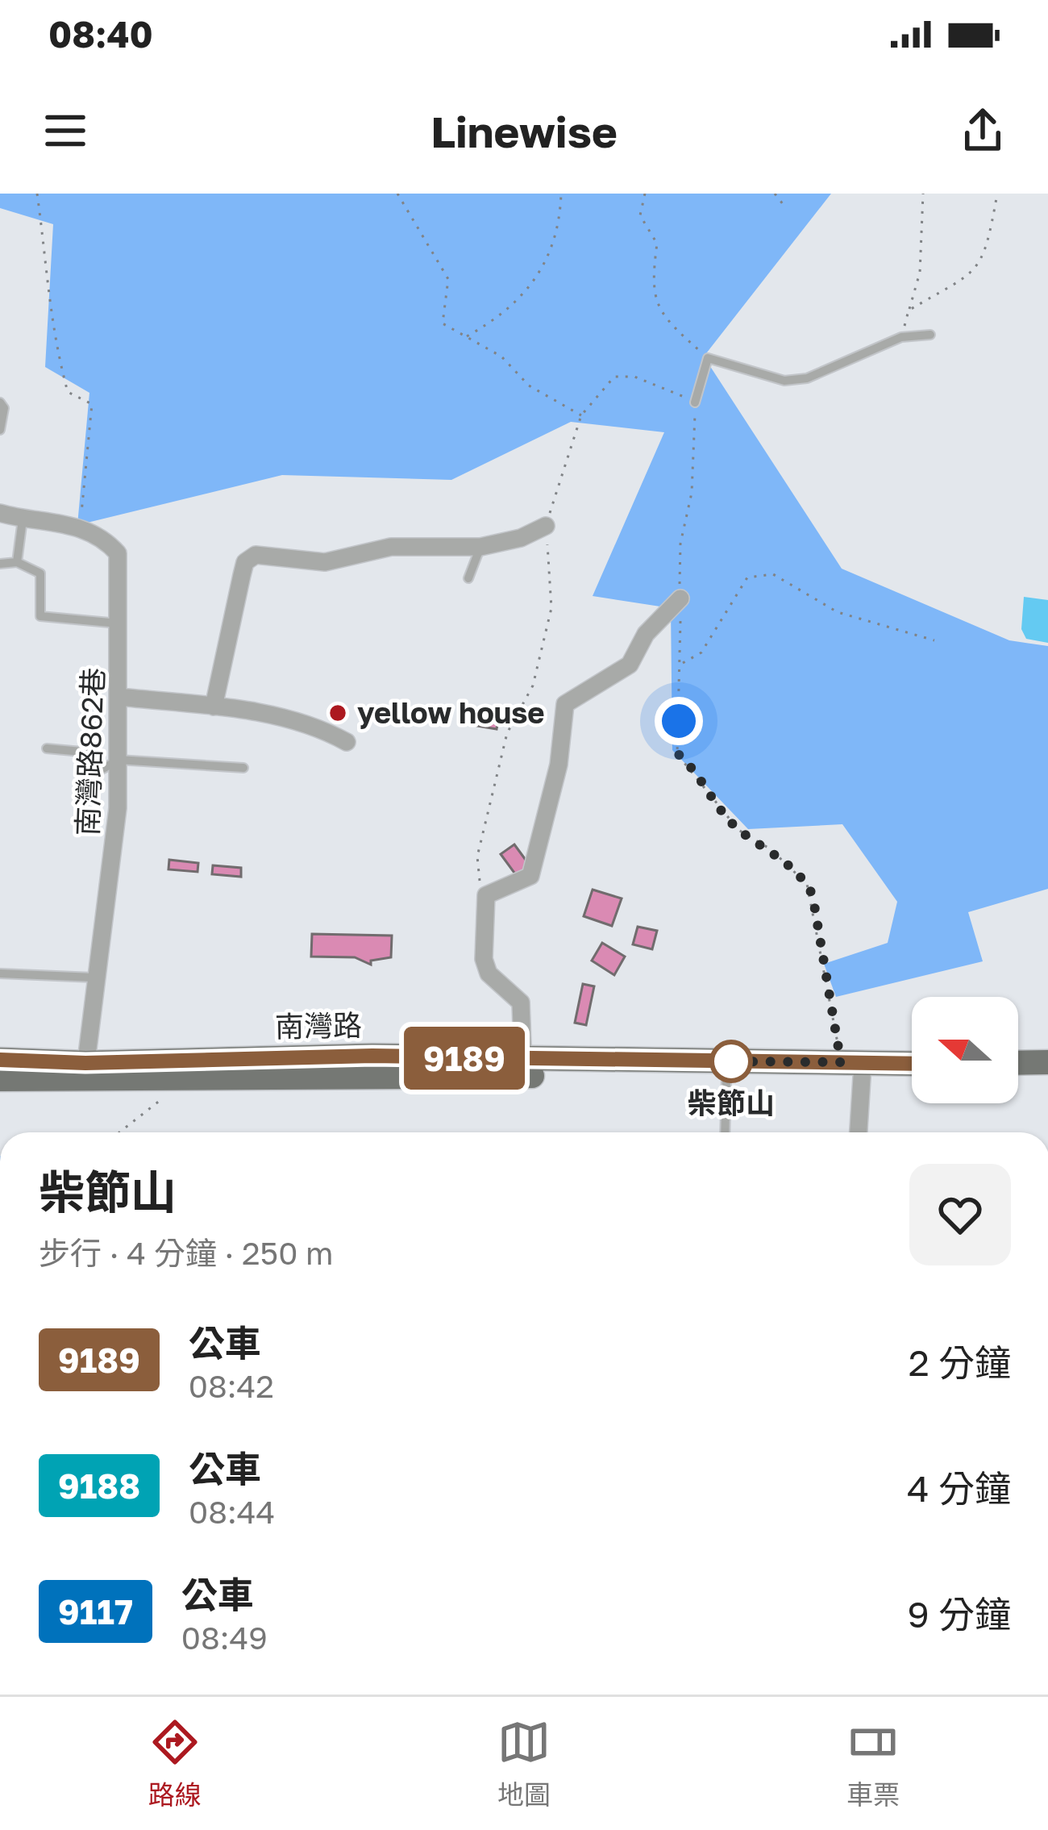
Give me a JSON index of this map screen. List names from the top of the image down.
{
  "streets": {
    "main road": ["南灣路"],
    "street": ["南灣路862巷"]
  },
  "crossings": [
    ["南灣路862巷", "南灣路"]
  ],
  "places": ["yellow house", "柴節山"],
  "lines": ["bus line 9189"],
  "north": "left",
  "page": {
    "status": "08:40",
    "header": "Linewise",
    "on_map": "9189",
    "heading": ["柴節山", "步行 · 4 分鐘 · 250 m"],
    "list": [
      {
        "mark": "9189",
        "name": "公車",
        "note": "08:42",
        "value": "2 分鐘"
      },
      {
        "mark": "9188",
        "name": "公車",
        "note": "08:44",
        "value": "4 分鐘"
      },
      {
        "mark": "9117",
        "name": "公車",
        "note": "08:49",
        "value": "9 分鐘"
      }
    ],
    "tabs": ["路線", "地圖", "車票"]
  }
}
